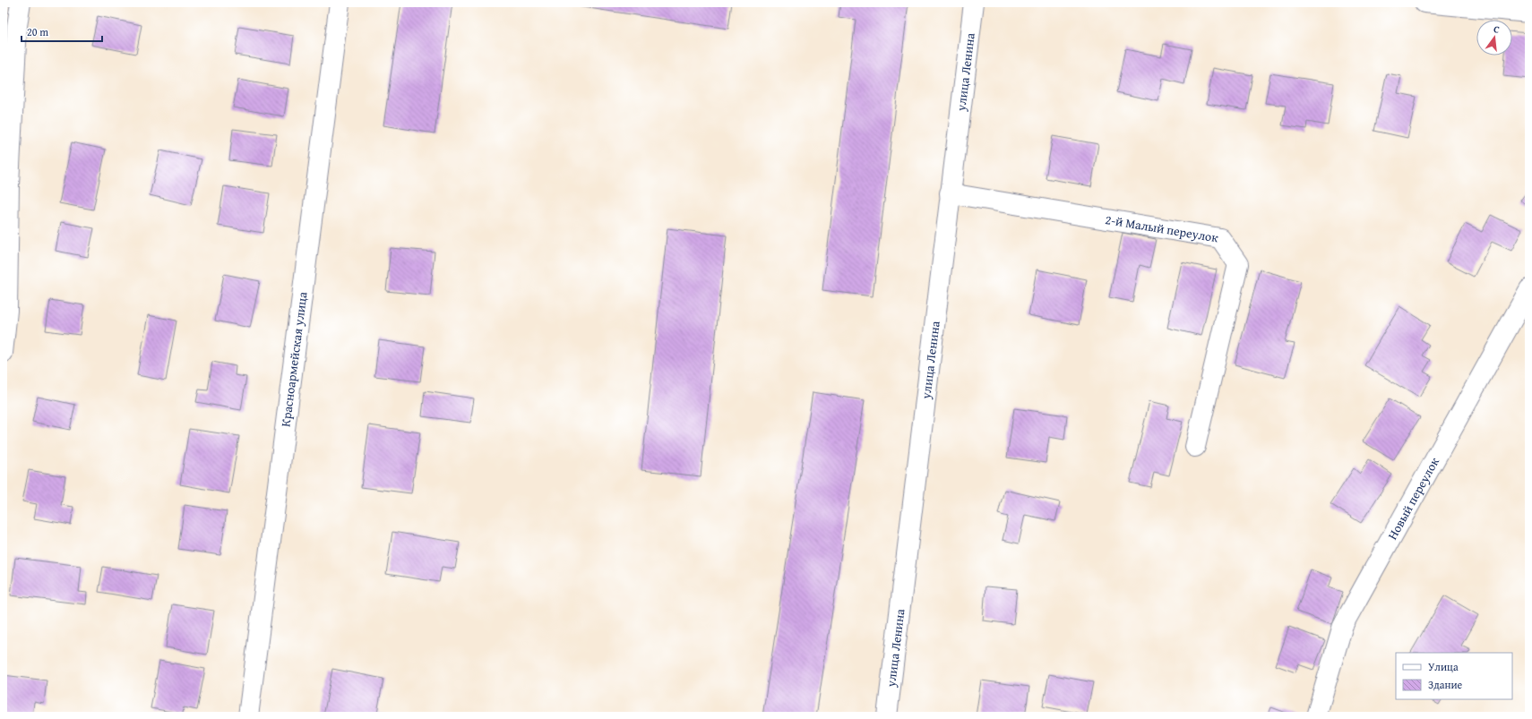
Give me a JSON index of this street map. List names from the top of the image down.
{
  "streets": {
    "street": [
      "улица Ленина",
      "2-й Малый переулок",
      "Красноармейская улица",
      "Новый переулок"
    ]
  },
  "crossings": [
    ["улица Ленина", "2-й Малый переулок"]
  ],
  "legend": ["Улица", "Здание"],
  "scale_bar": "20 m",
  "north": "top"
}
